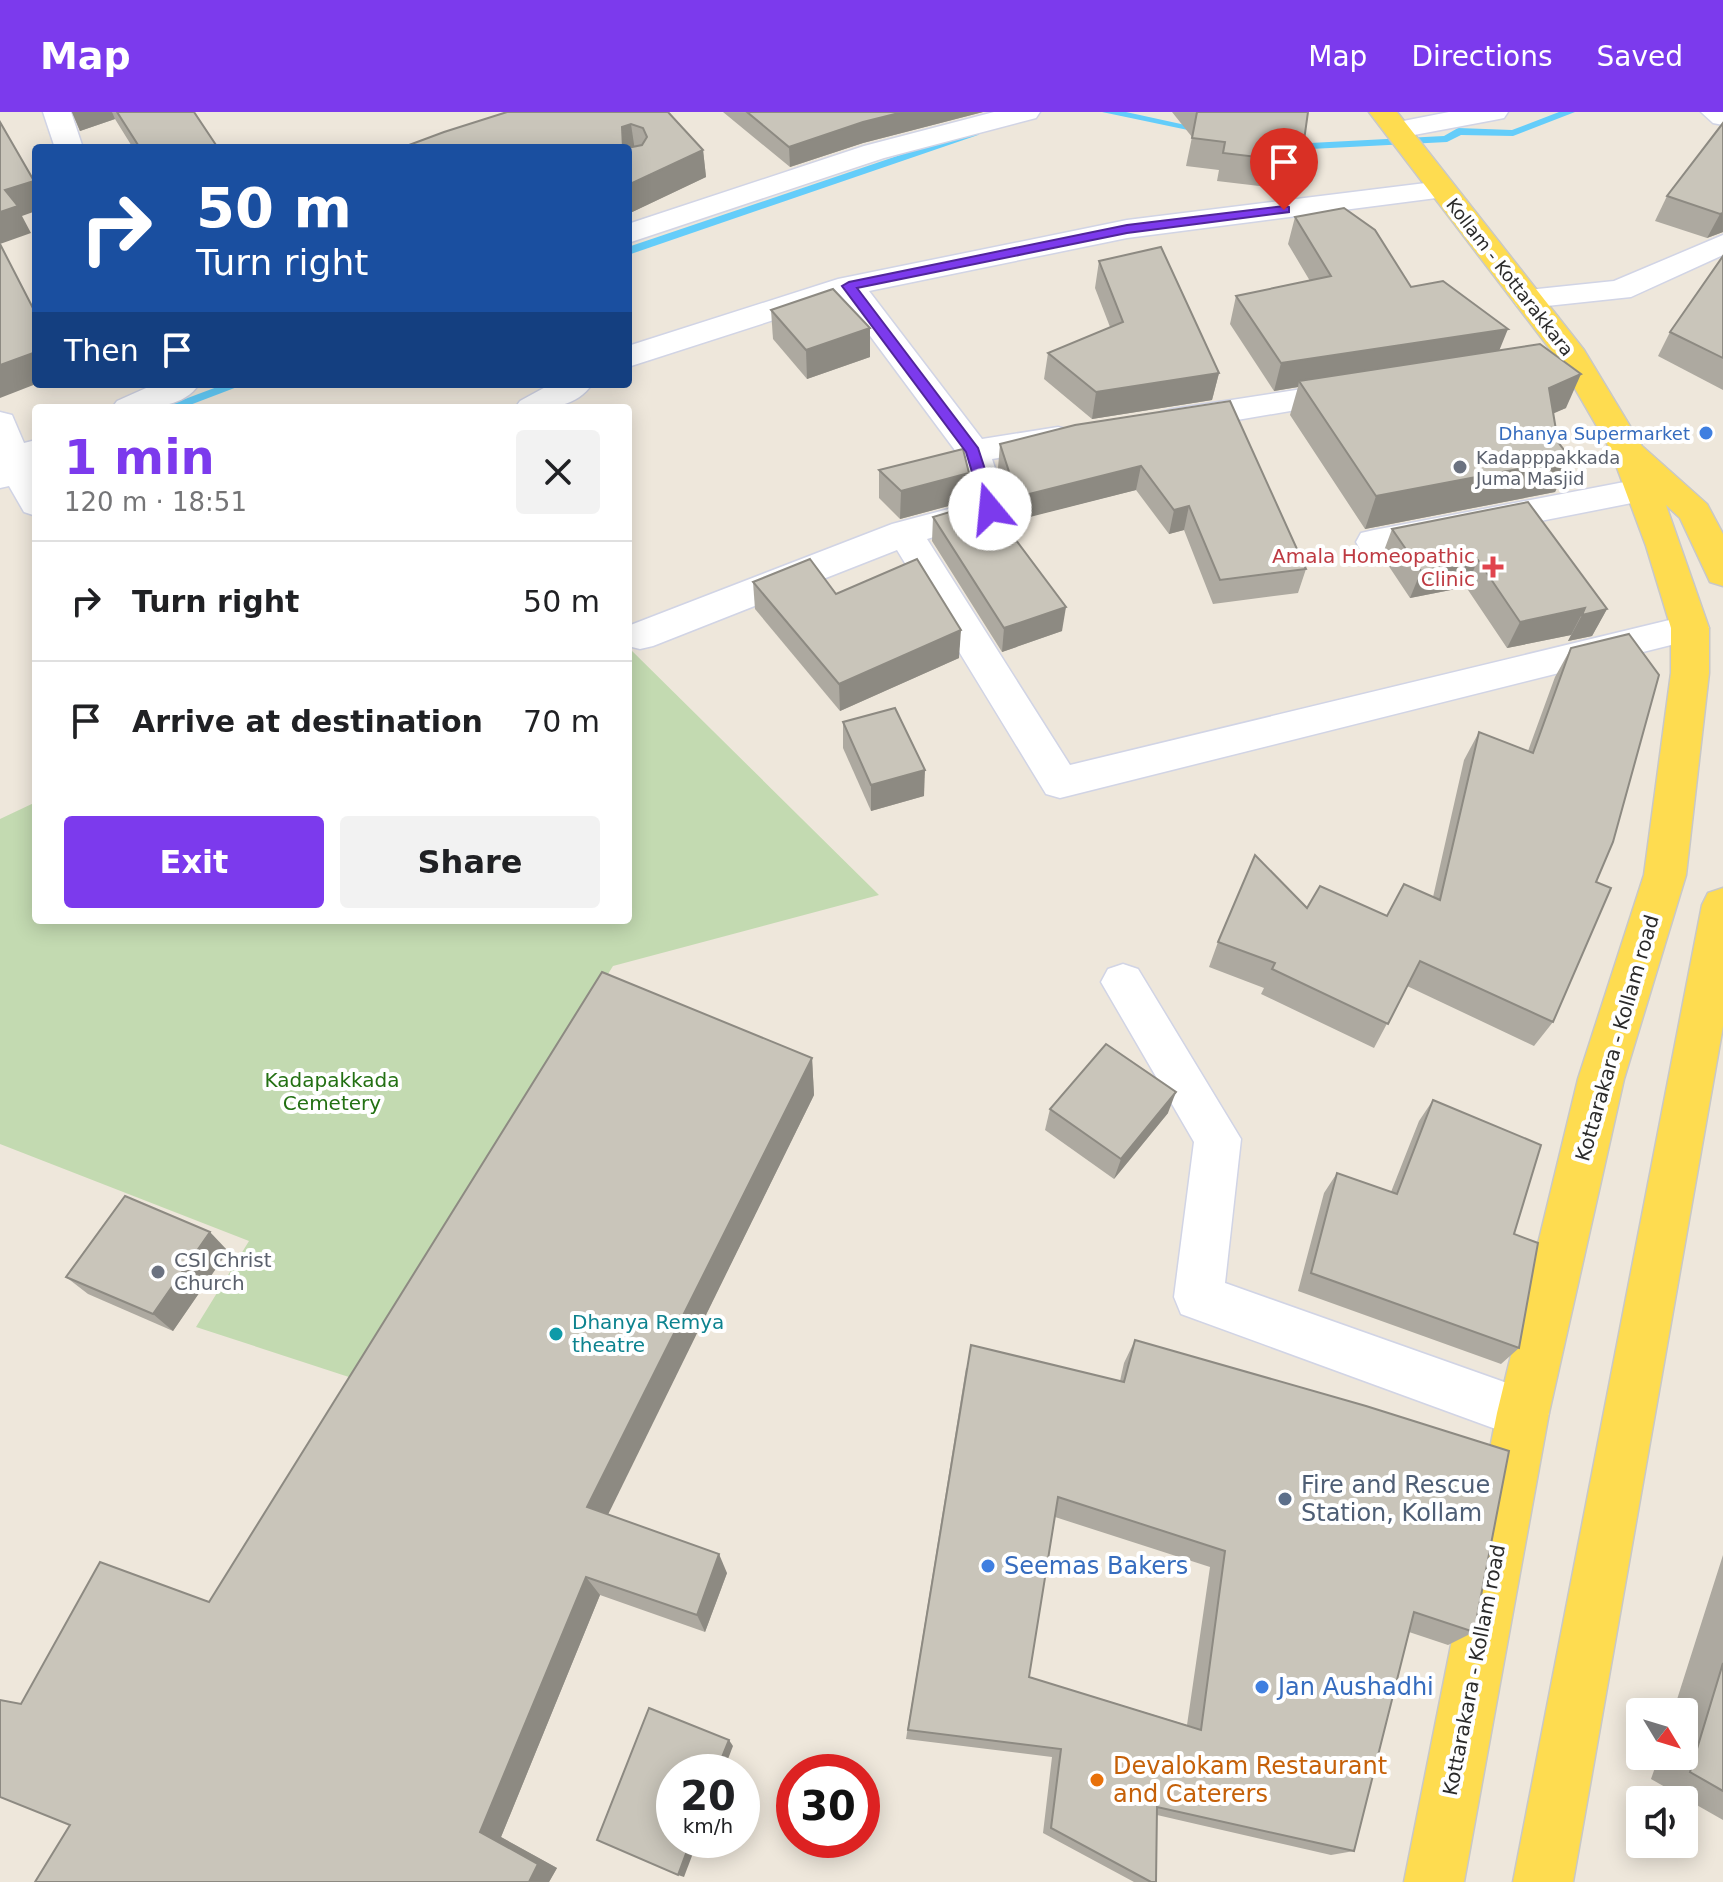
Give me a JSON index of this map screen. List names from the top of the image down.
{
  "streets": {
    "main road": ["Kollam - Kottarakkara", "Kottarakara - Kollam road"]
  },
  "crossings": [
    ["Kollam - Kottarakkara", "Kottarakara - Kollam road"]
  ],
  "parks": ["Kadapakkada Cemetery"],
  "places": {
    "other": [
      "Dhanya Supermarket",
      "Kadapppakkada Juma Masjid",
      "CSI Christ Church",
      "Dhanya Remya theatre",
      "Fire and Rescue Station, Kollam",
      "Seemas Bakers",
      "Jan Aushadhi",
      "Devalokam Restaurant and Caterers"
    ],
    "health": ["Amala Homeopathic Clinic"]
  },
  "north": "bottom right",
  "page": {
    "header": "Map",
    "nav": ["Map", "Directions", "Saved"],
    "turn": ["50 m", "Turn right"],
    "then": "Then",
    "heading": ["1 min", "120 m · 18:51"],
    "list": [
      {
        "name": "Turn right",
        "value": "50 m"
      },
      {
        "name": "Arrive at destination",
        "value": "70 m"
      }
    ],
    "buttons": ["Exit", "Share"],
    "speed": "20 km/h",
    "limit": "30"
  }
}
